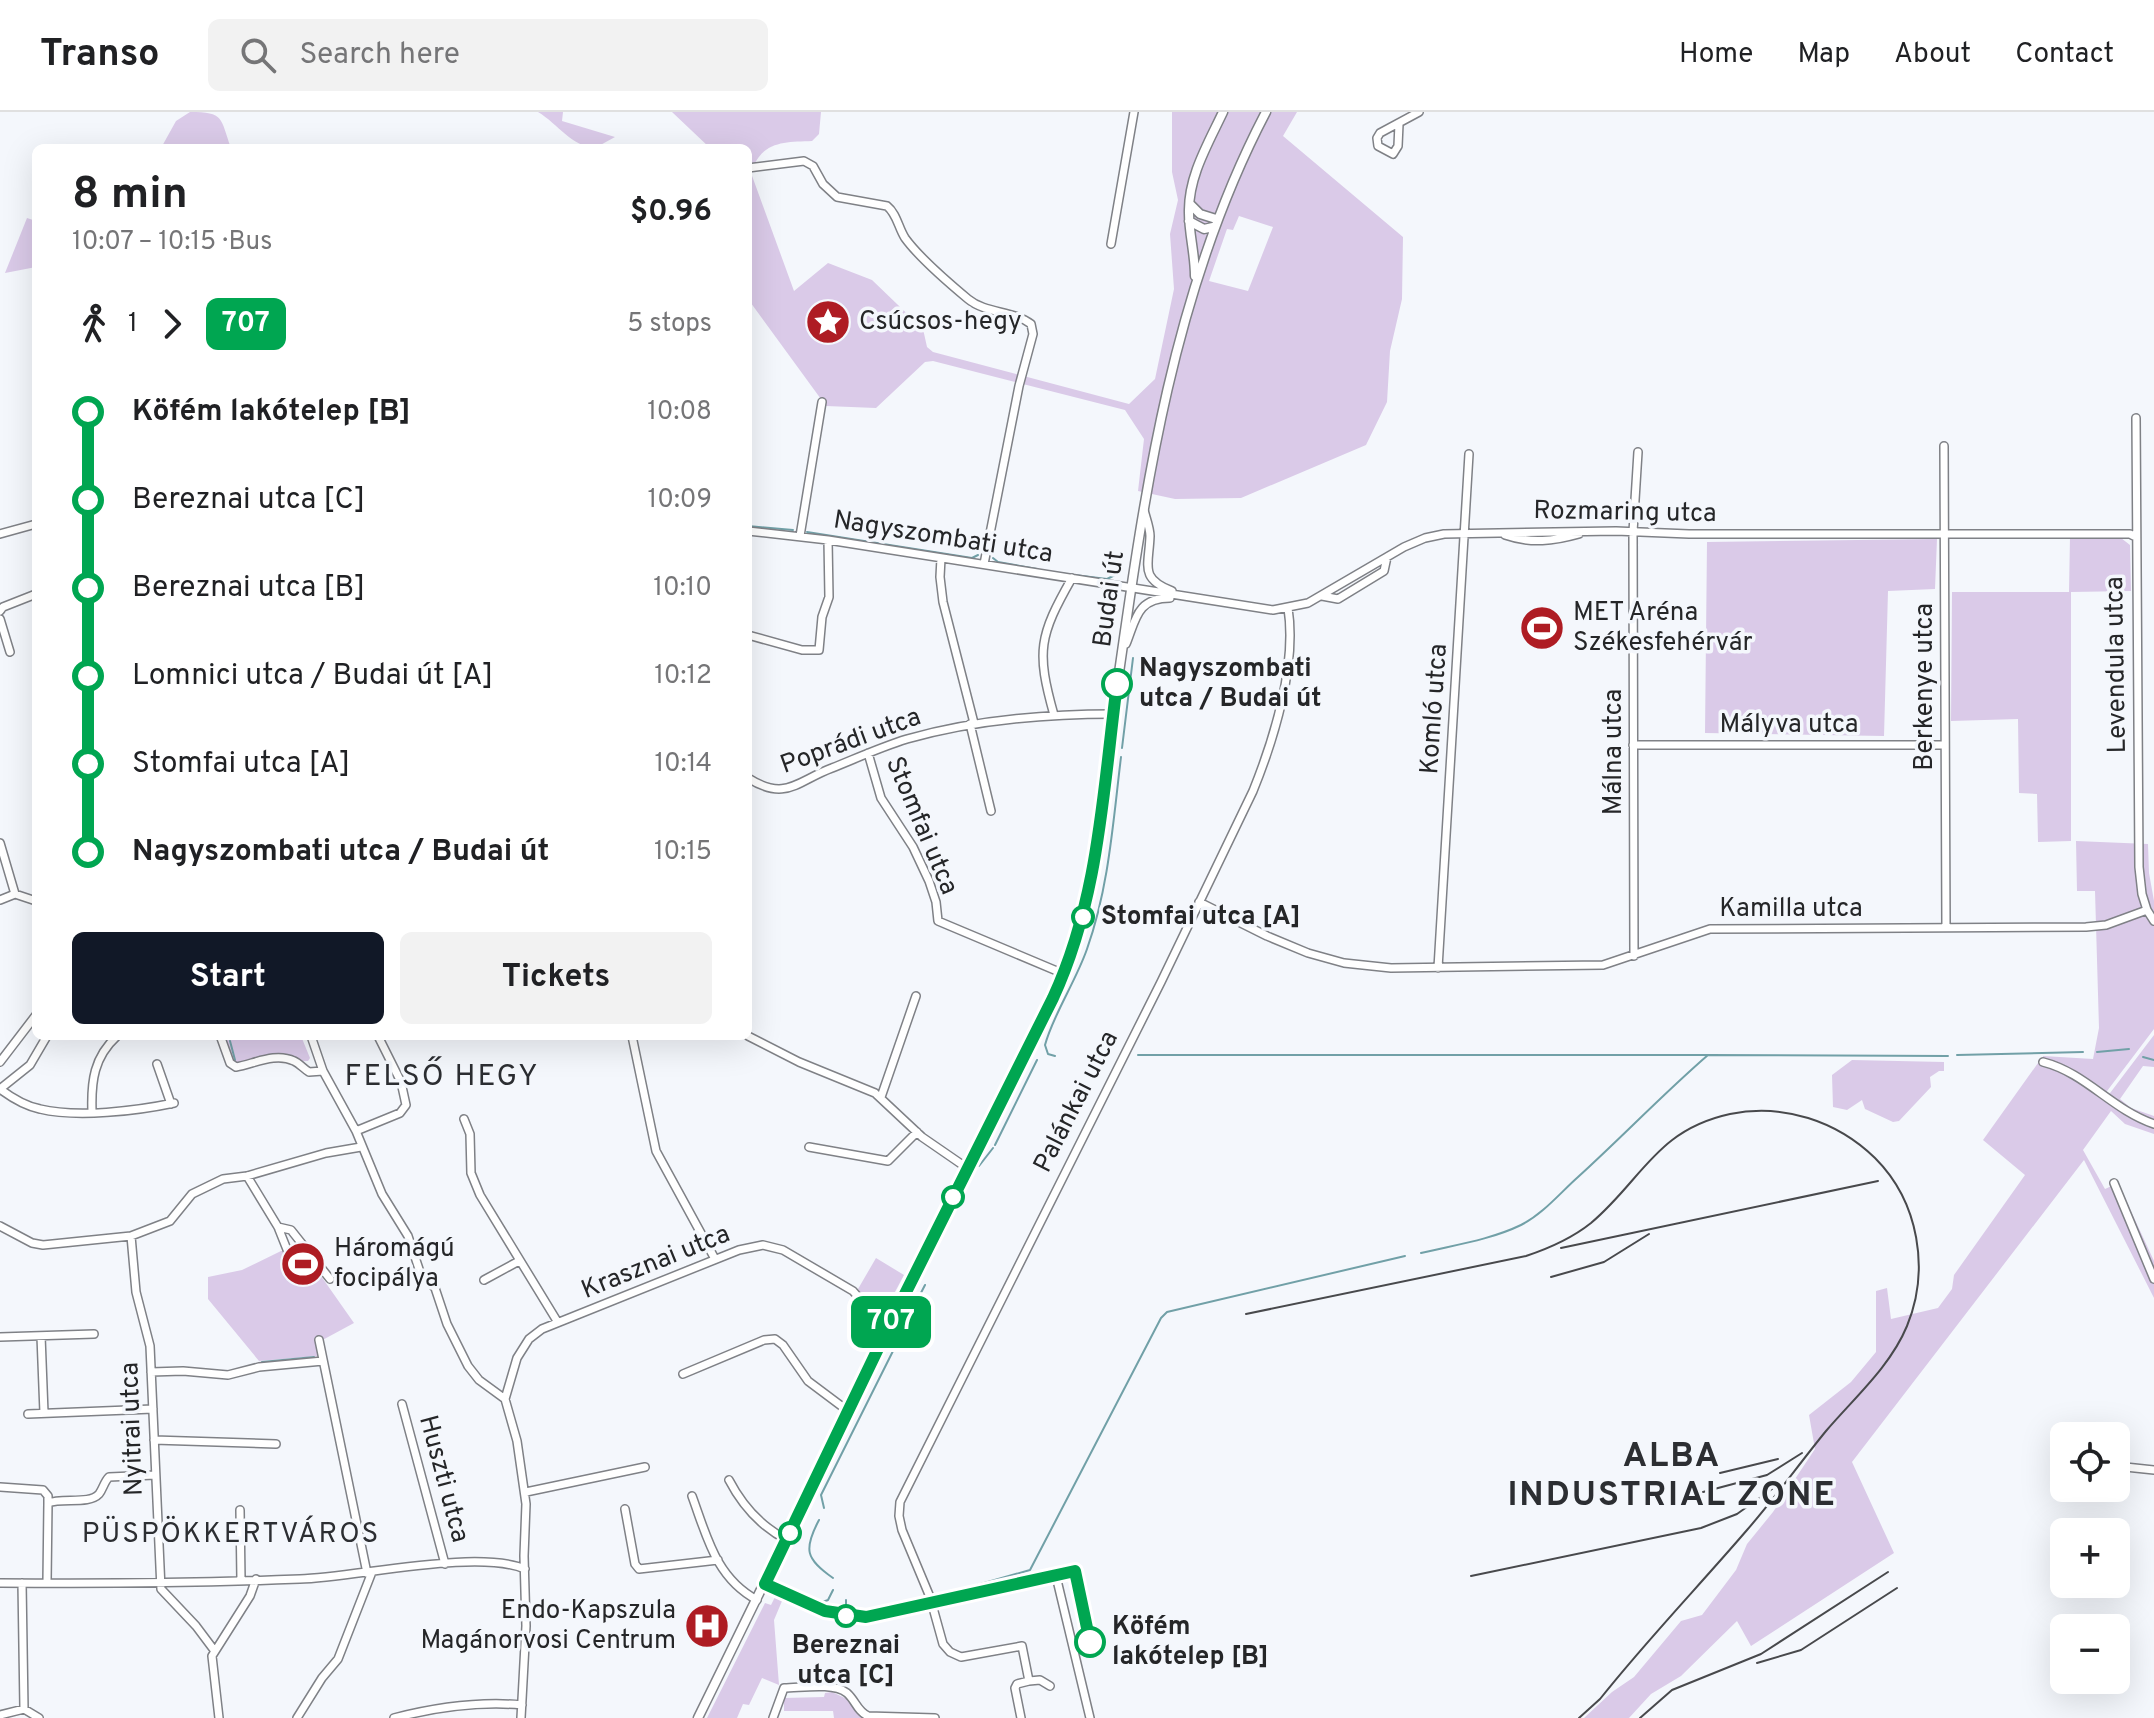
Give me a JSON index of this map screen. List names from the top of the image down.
{
  "streets": {
    "main road": ["Budai út"],
    "street": [
      "Rozmaring utca",
      "Nagyszombati utca",
      "Levendula utca",
      "Berkenye utca",
      "Komló utca",
      "Mályva utca",
      "Poprádi utca",
      "Málna utca",
      "Stomfai utca",
      "Kamilla utca",
      "Palánkai utca",
      "Krasznai utca",
      "Nyitrai utca",
      "Huszti utca"
    ]
  },
  "crossings": [
    ["Rozmaring utca", "Nagyszombati utca"],
    ["Rozmaring utca", "Budai út"],
    ["Rozmaring utca", "Levendula utca"],
    ["Rozmaring utca", "Berkenye utca"],
    ["Rozmaring utca", "Komló utca"],
    ["Rozmaring utca", "Málna utca"],
    ["Rozmaring utca", "Palánkai utca"],
    ["Nagyszombati utca", "Budai út"],
    ["Budai út", "Poprádi utca"],
    ["Budai út", "Stomfai utca"],
    ["Budai út", "Krasznai utca"],
    ["Levendula utca", "Kamilla utca"],
    ["Berkenye utca", "Mályva utca"],
    ["Berkenye utca", "Kamilla utca"],
    ["Komló utca", "Kamilla utca"],
    ["Mályva utca", "Málna utca"],
    ["Poprádi utca", "Stomfai utca"],
    ["Málna utca", "Kamilla utca"],
    ["Kamilla utca", "Palánkai utca"]
  ],
  "districts": ["FELSŐ HEGY", "ALBA INDUSTRIAL ZONE", "PÜSPÖKKERTVÁROS"],
  "places": {
    "place": ["Csúcsos-hegy"],
    "sports": ["MET Aréna Székesfehérvár", "Háromágú focipálya"],
    "other": [
      "Nagyszombati utca / Budai út",
      "Stomfai utca [A]",
      "Bereznai utca [C]",
      "Köfém lakótelep [B]"
    ],
    "hospital": ["Endo-Kapszula Magánorvosi Centrum"]
  },
  "lines": ["bus line 707"],
  "page": {
    "header": "Transo",
    "search": "Search here",
    "nav": [
      "Home",
      "Map",
      "About",
      "Contact"
    ],
    "on_map": "707",
    "heading": ["8 min", "10:07 – 10:15 · Bus", "$0.96"],
    "legs": ["1", "707", "5 stops"],
    "list": [
      {
        "name": "Köfém lakótelep [B]",
        "value": "10:08"
      },
      {
        "name": "Bereznai utca [C]",
        "value": "10:09"
      },
      {
        "name": "Bereznai utca [B]",
        "value": "10:10"
      },
      {
        "name": "Lomnici utca / Budai út [A]",
        "value": "10:12"
      },
      {
        "name": "Stomfai utca [A]",
        "value": "10:14"
      },
      {
        "name": "Nagyszombati utca / Budai út",
        "value": "10:15"
      }
    ],
    "buttons": ["Start", "Tickets"],
    "map_buttons": ["+", "−"]
  }
}
